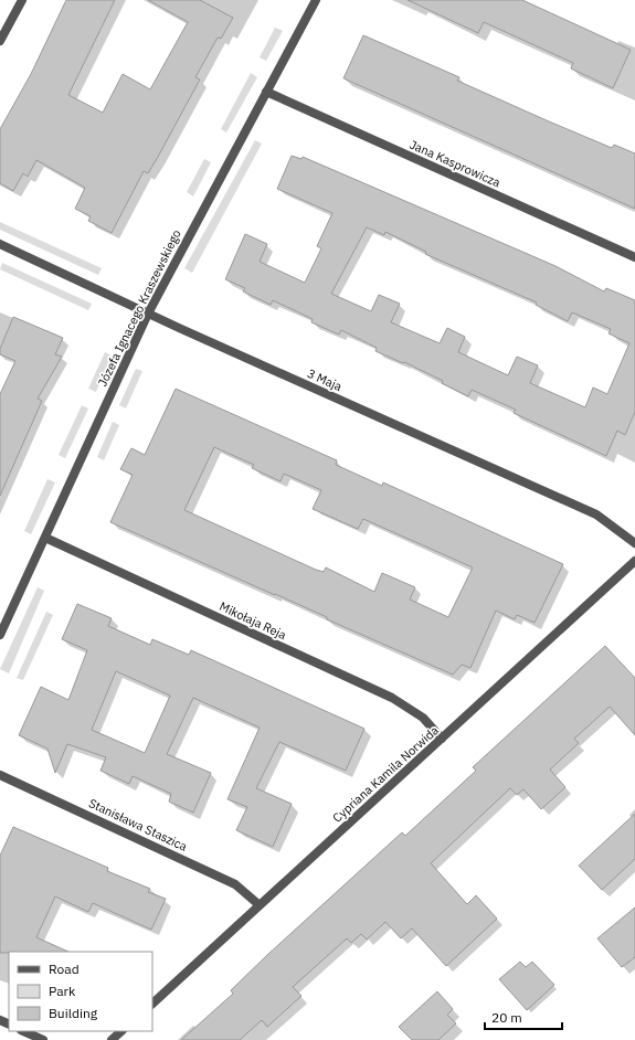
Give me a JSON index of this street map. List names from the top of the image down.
{
  "streets": {
    "street": [
      "Jana Kasprowicza",
      "Józefa Ignacego Kraszewskiego",
      "3 Maja",
      "Mikołaja Reja",
      "Cypriana Kamila Norwida",
      "Stanisława Staszica"
    ]
  },
  "crossings": [
    ["Jana Kasprowicza", "Józefa Ignacego Kraszewskiego"],
    ["Józefa Ignacego Kraszewskiego", "3 Maja"],
    ["Józefa Ignacego Kraszewskiego", "Mikołaja Reja"],
    ["Mikołaja Reja", "Cypriana Kamila Norwida"],
    ["Cypriana Kamila Norwida", "Stanisława Staszica"]
  ],
  "legend": ["Road", "Park", "Building"],
  "scale_bar": "20 m"
}
